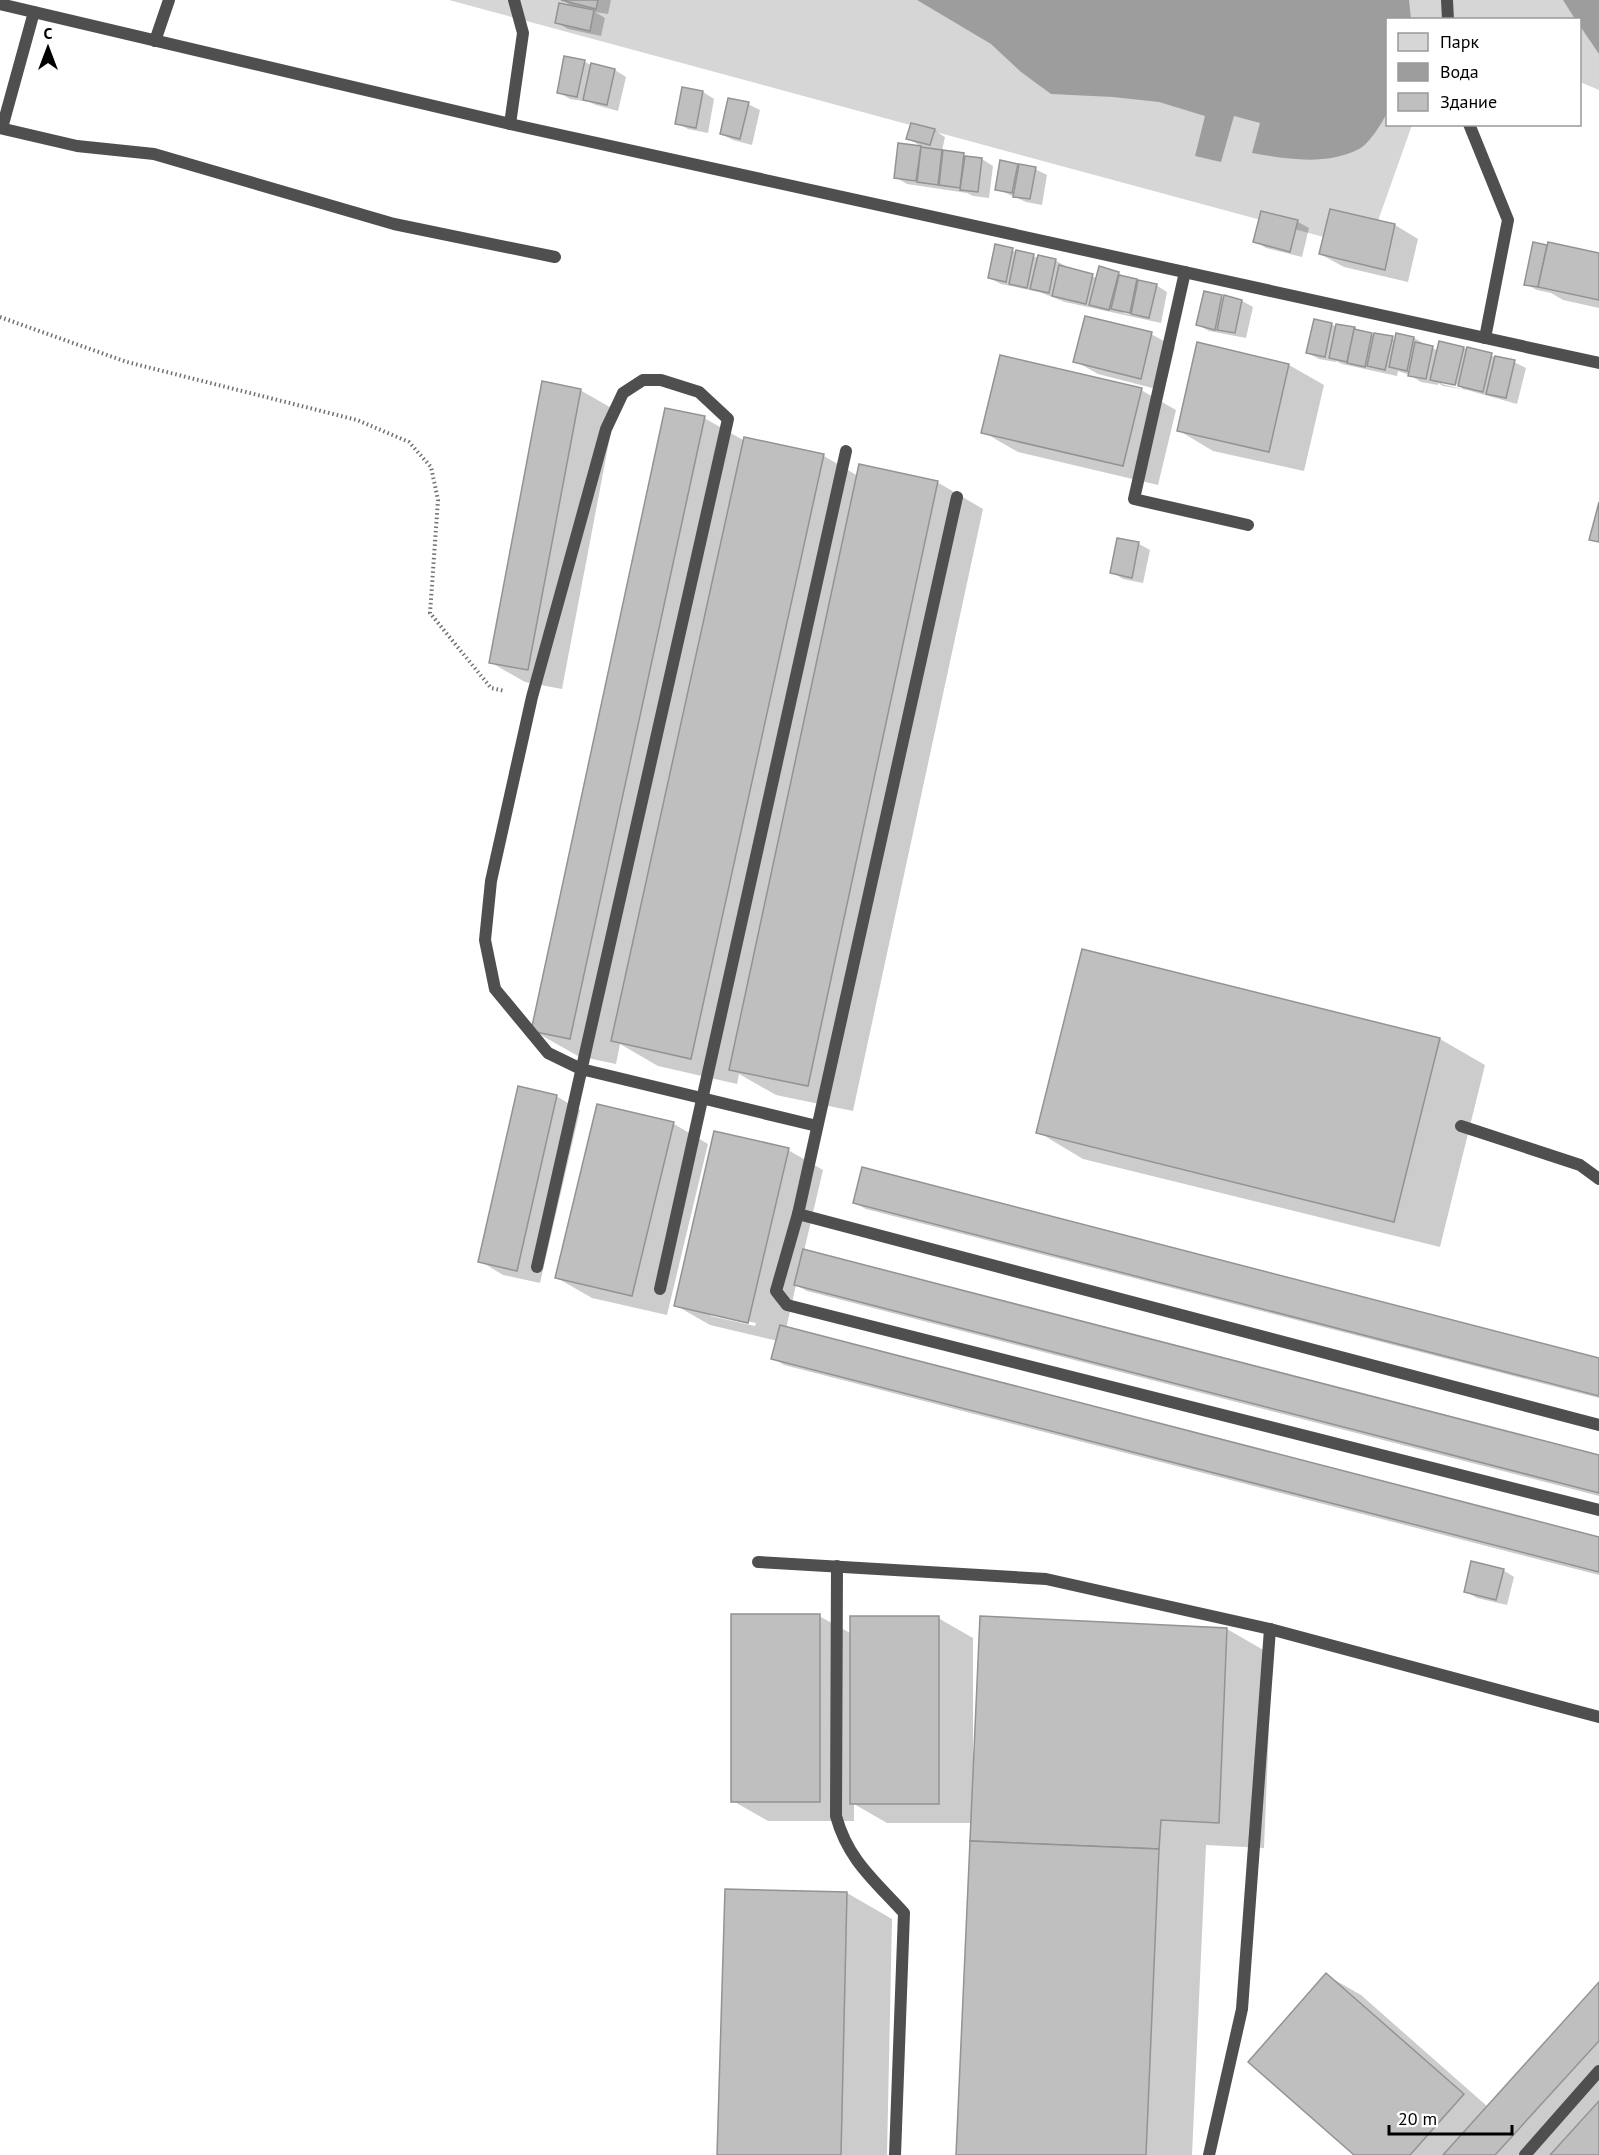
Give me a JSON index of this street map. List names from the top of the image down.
{
  "legend": ["Парк", "Вода", "Здание"],
  "scale_bar": "20 m",
  "north": "top"
}
